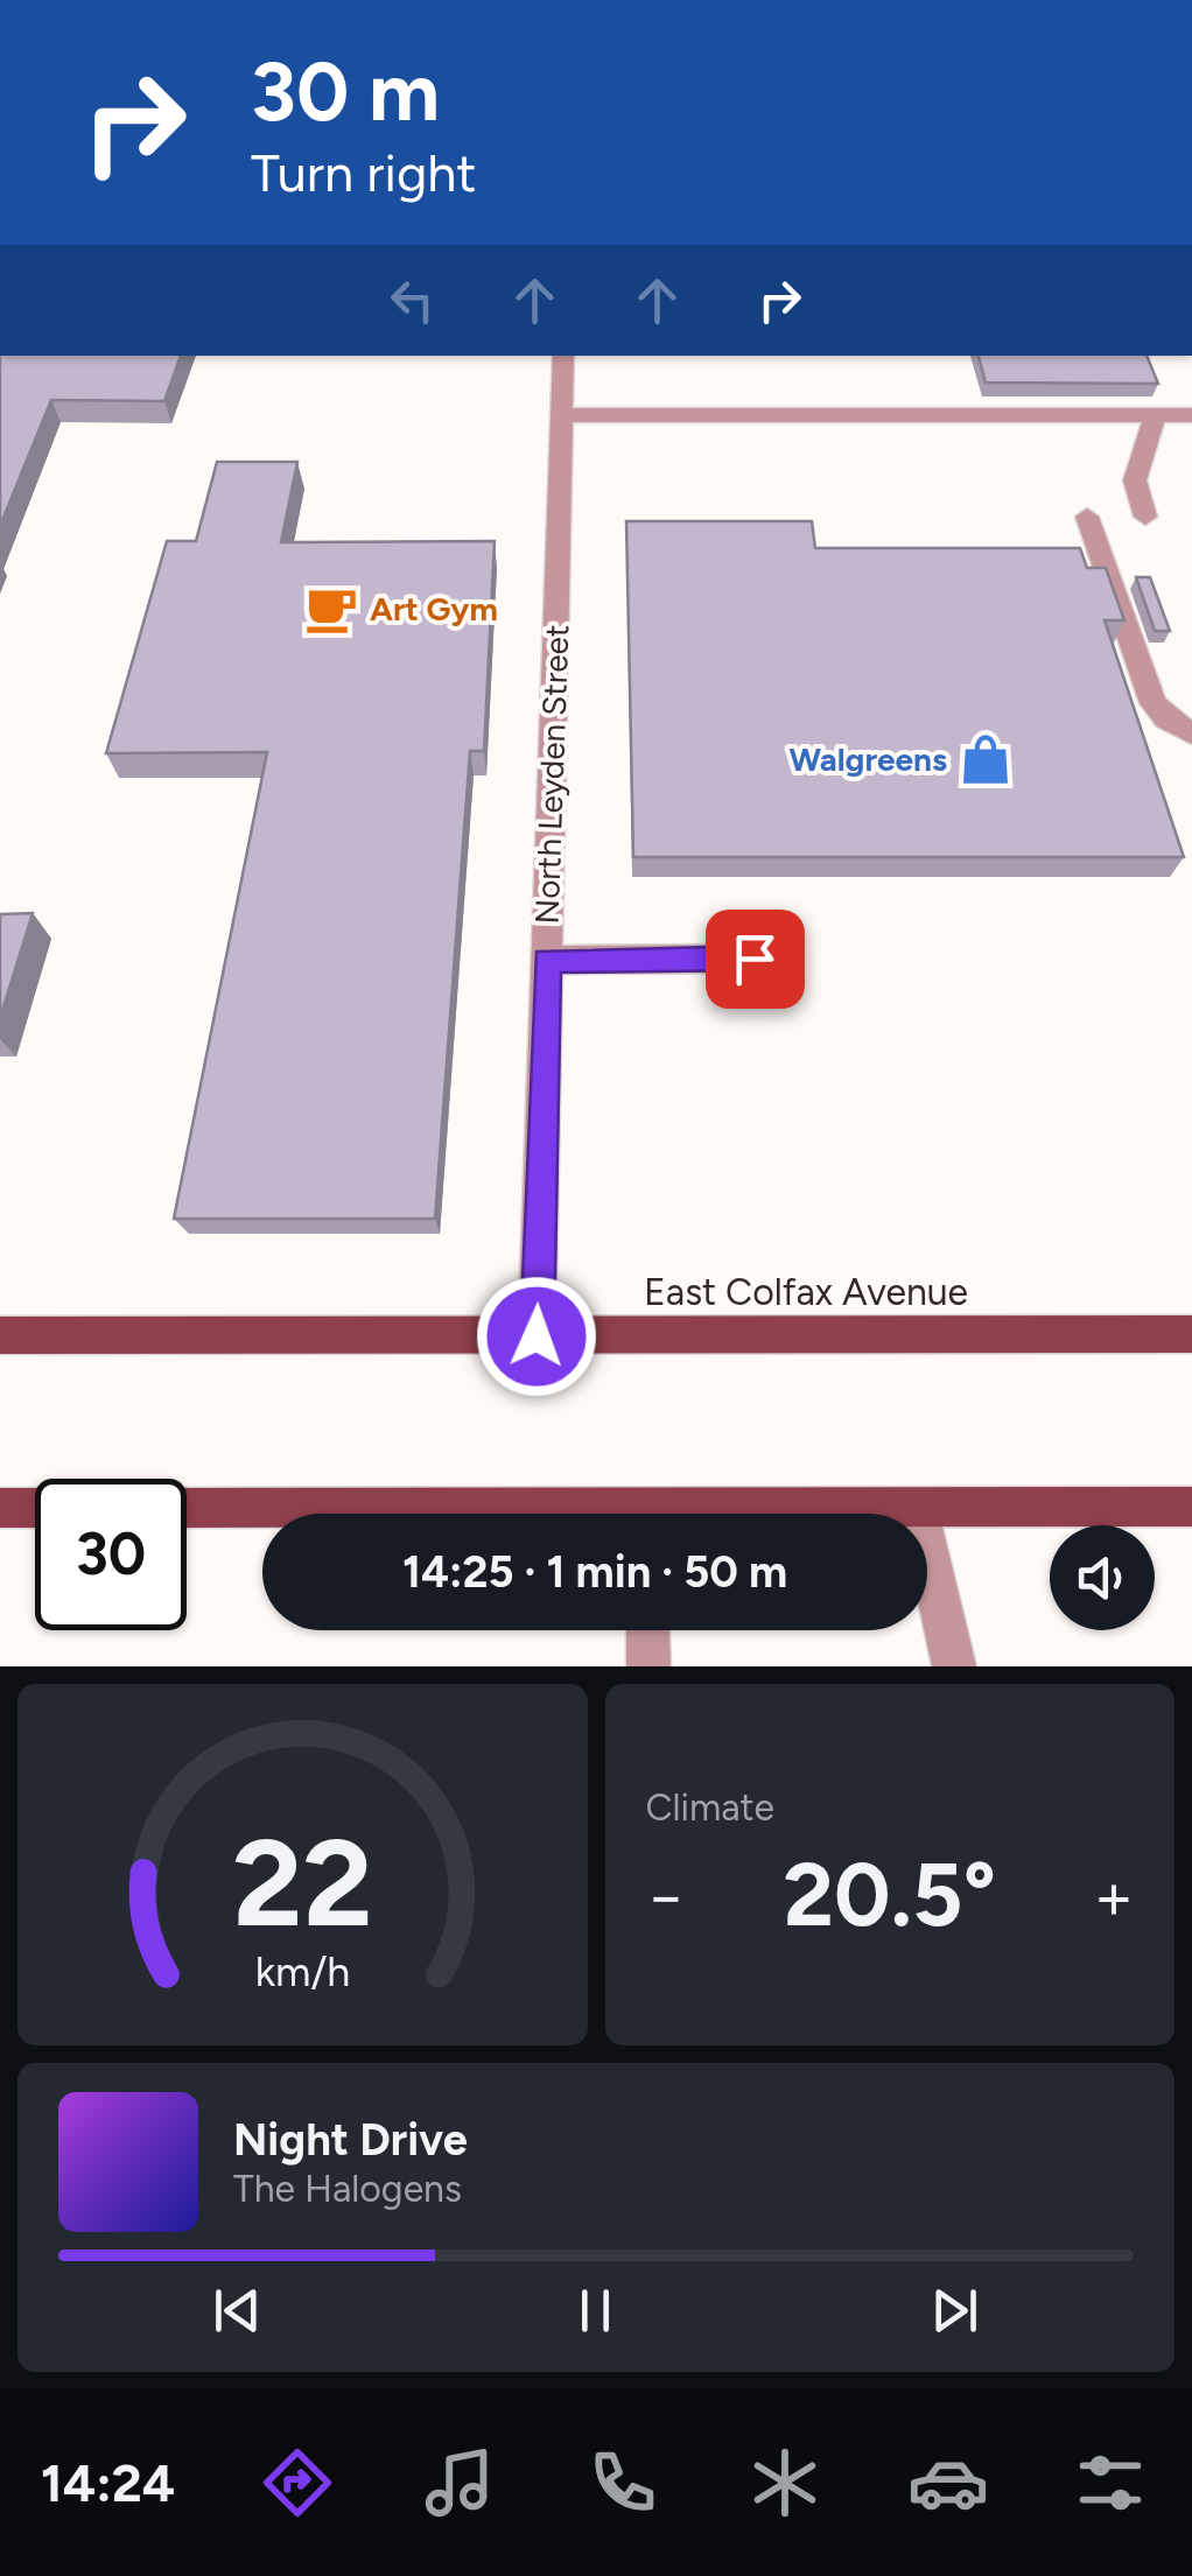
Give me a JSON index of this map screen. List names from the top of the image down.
{
  "streets": {
    "main road": ["East Colfax Avenue"],
    "street": ["North Leyden Street"]
  },
  "crossings": [
    ["North Leyden Street", "East Colfax Avenue"]
  ],
  "places": {
    "cafe": ["Art Gym"],
    "shop": ["Walgreens"]
  },
  "page": {
    "turn": ["30 m", "Turn right"],
    "limit": "30",
    "trip": "14:25 · 1 min · 50 m",
    "tile": "Climate",
    "heat": ["−", "20.5°", "+"],
    "song": ["Night Drive", "The Halogens"],
    "tabs": "14:24",
    "gauge": ["22", "km/h"]
  }
}
